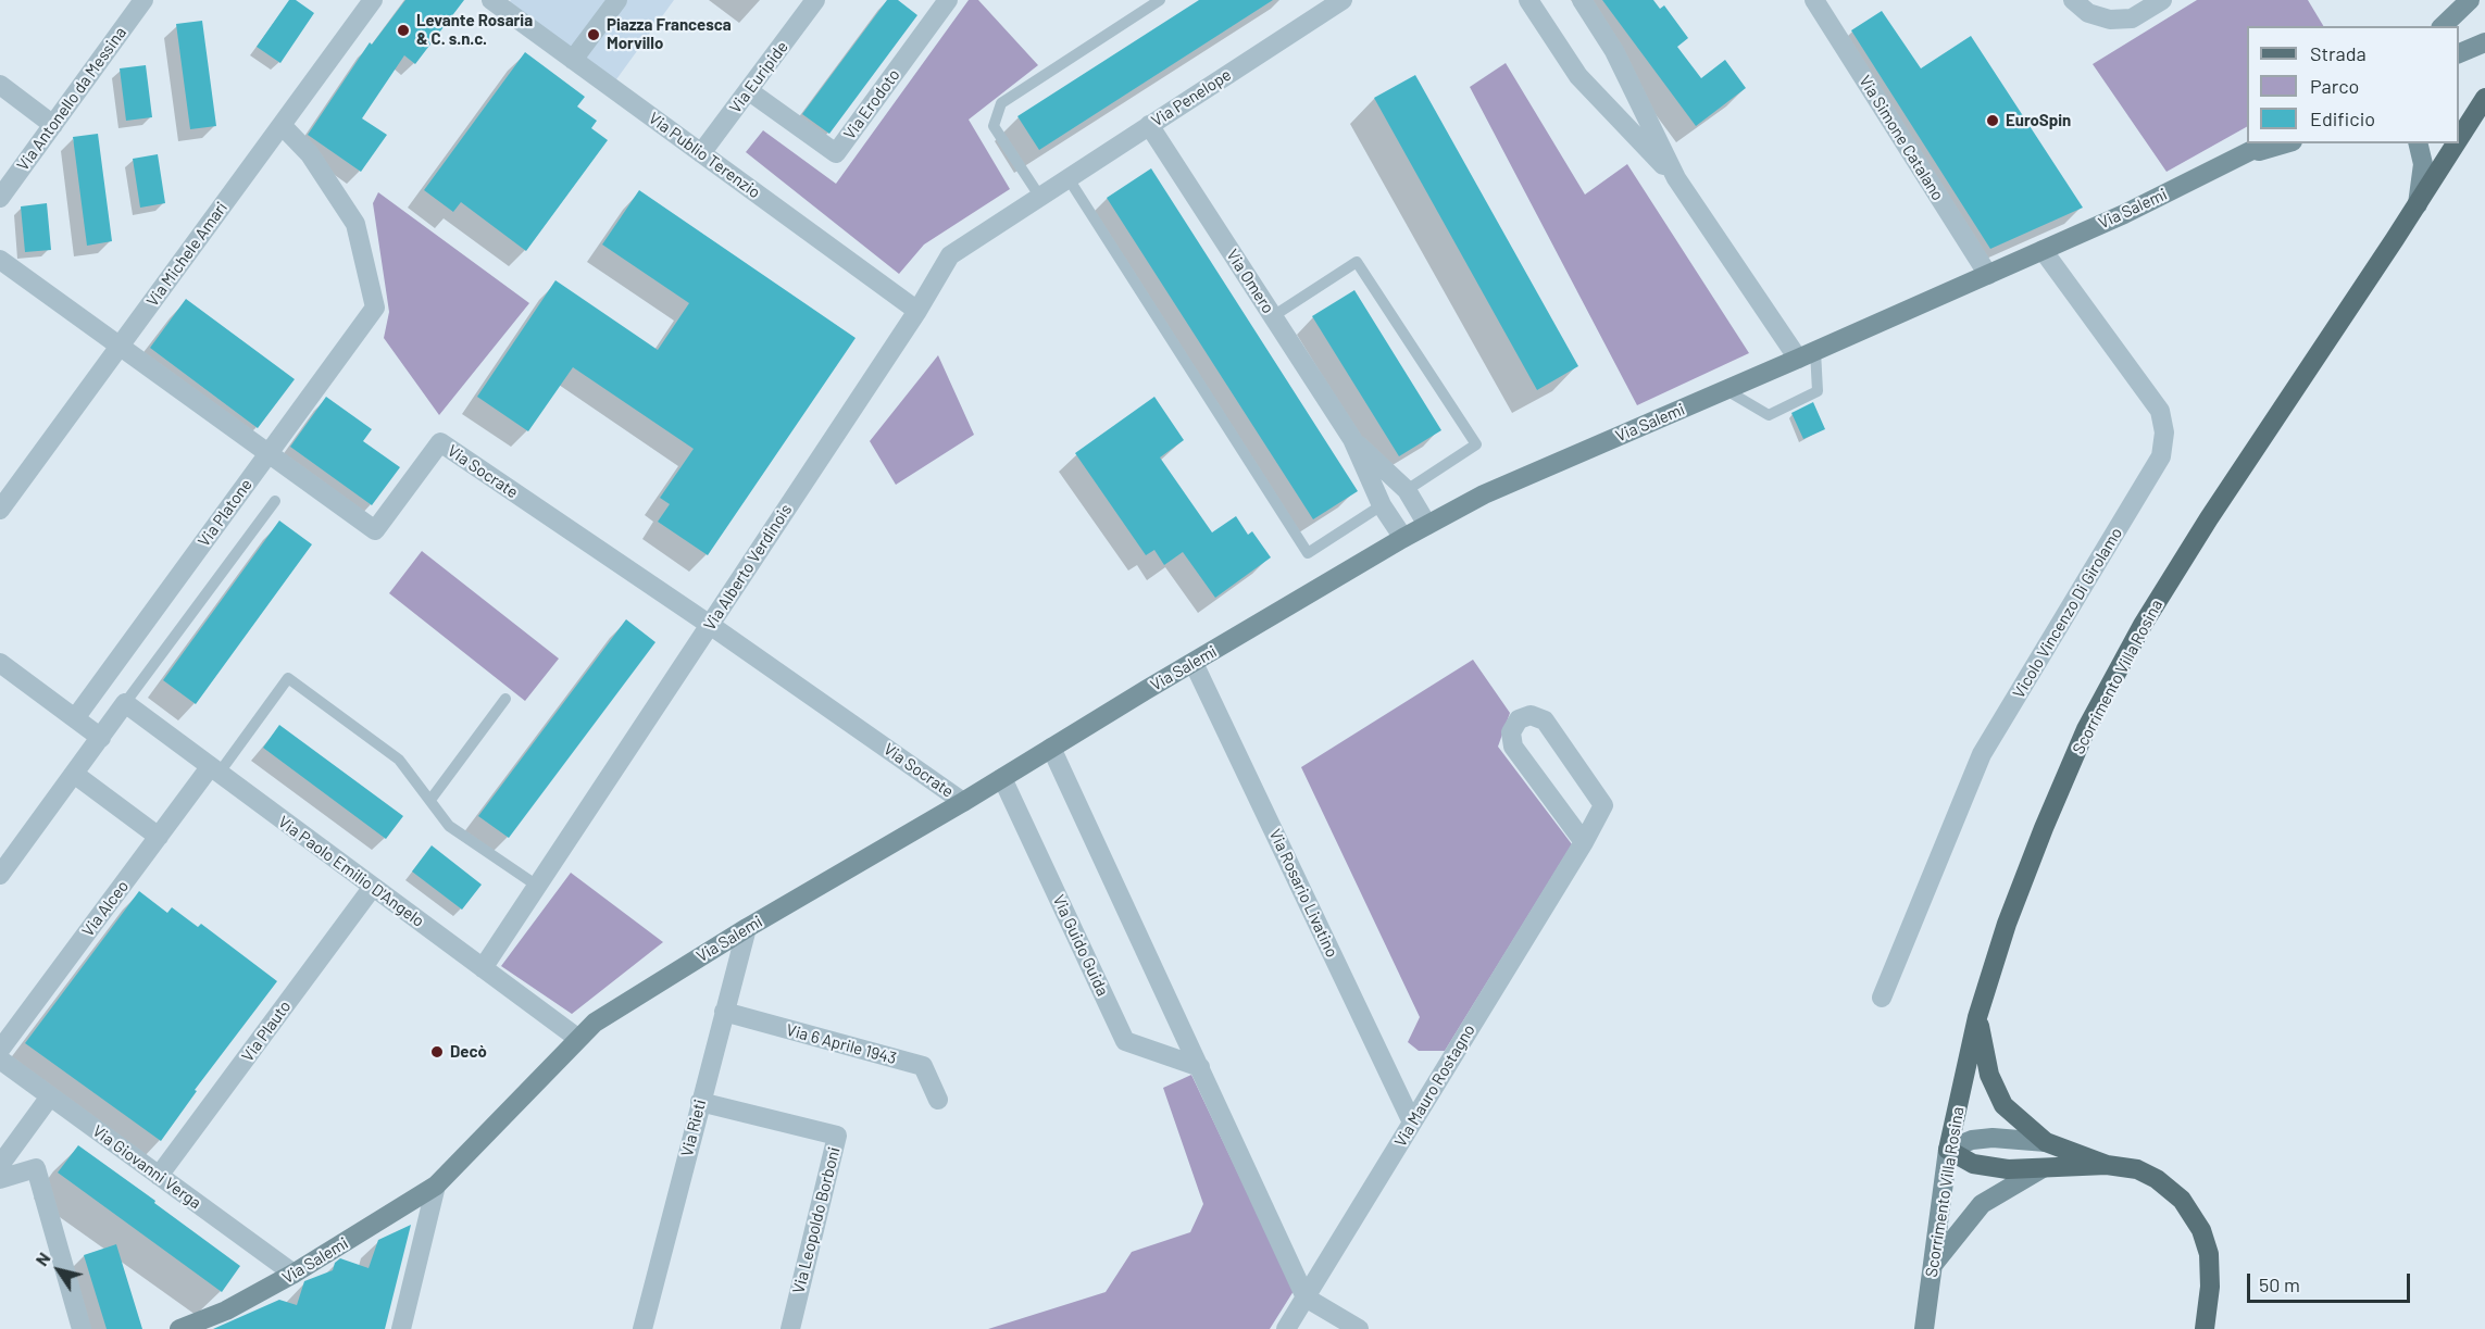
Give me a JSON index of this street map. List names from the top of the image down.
{
  "streets": {
    "main road": ["Scorrimento Villa Rosina"],
    "street": [
      "Via Euripide",
      "Via Penelope",
      "Via Antonello da Messina",
      "Via Erodoto",
      "Via Simone Catalano",
      "Via Publio Terenzio",
      "Via Salemi",
      "Via Michele Amari",
      "Via Omero",
      "Via Socrate",
      "Via Platone",
      "Via Alberto Verdinois",
      "Vicolo Vincenzo Di Girolamo",
      "Via Paolo Emilio D'Angelo",
      "Via Rosario Livatino",
      "Via Alceo",
      "Via Guido Guida",
      "Via Plauto",
      "Via 6 Aprile 1943",
      "Via Mauro Rostagno",
      "Via Rieti",
      "Via Giovanni Verga",
      "Via Leopoldo Borboni"
    ]
  },
  "crossings": [
    ["Via Euripide", "Via Erodoto"],
    ["Via Euripide", "Via Publio Terenzio"],
    ["Via Penelope", "Via Omero"],
    ["Via Penelope", "Via Alberto Verdinois"],
    ["Via Simone Catalano", "Via Salemi"],
    ["Via Publio Terenzio", "Via Alberto Verdinois"],
    ["Via Salemi", "Via Socrate"],
    ["Via Salemi", "Vicolo Vincenzo Di Girolamo"],
    ["Via Salemi", "Via Paolo Emilio D'Angelo"],
    ["Via Salemi", "Via Rosario Livatino"],
    ["Via Salemi", "Via Guido Guida"],
    ["Via Salemi", "Via Rieti"],
    ["Via Salemi", "Via Giovanni Verga"],
    ["Via Michele Amari", "Via Socrate"],
    ["Via Michele Amari", "Via Platone"],
    ["Via Socrate", "Via Platone"],
    ["Via Socrate", "Via Alberto Verdinois"],
    ["Via Alberto Verdinois", "Via Paolo Emilio D'Angelo"],
    ["Via Paolo Emilio D'Angelo", "Via Alceo"],
    ["Via Paolo Emilio D'Angelo", "Via Plauto"],
    ["Via Rosario Livatino", "Via Mauro Rostagno"],
    ["Via Plauto", "Via Giovanni Verga"],
    ["Via 6 Aprile 1943", "Via Rieti"],
    ["Via Rieti", "Via Leopoldo Borboni"]
  ],
  "places": [
    "Levante Rosaria & C. s.n.c.",
    "Piazza Francesca Morvillo",
    "EuroSpin",
    "Decò"
  ],
  "legend": ["Strada", "Parco", "Edificio"],
  "scale_bar": "50 m",
  "north": "top left"
}
